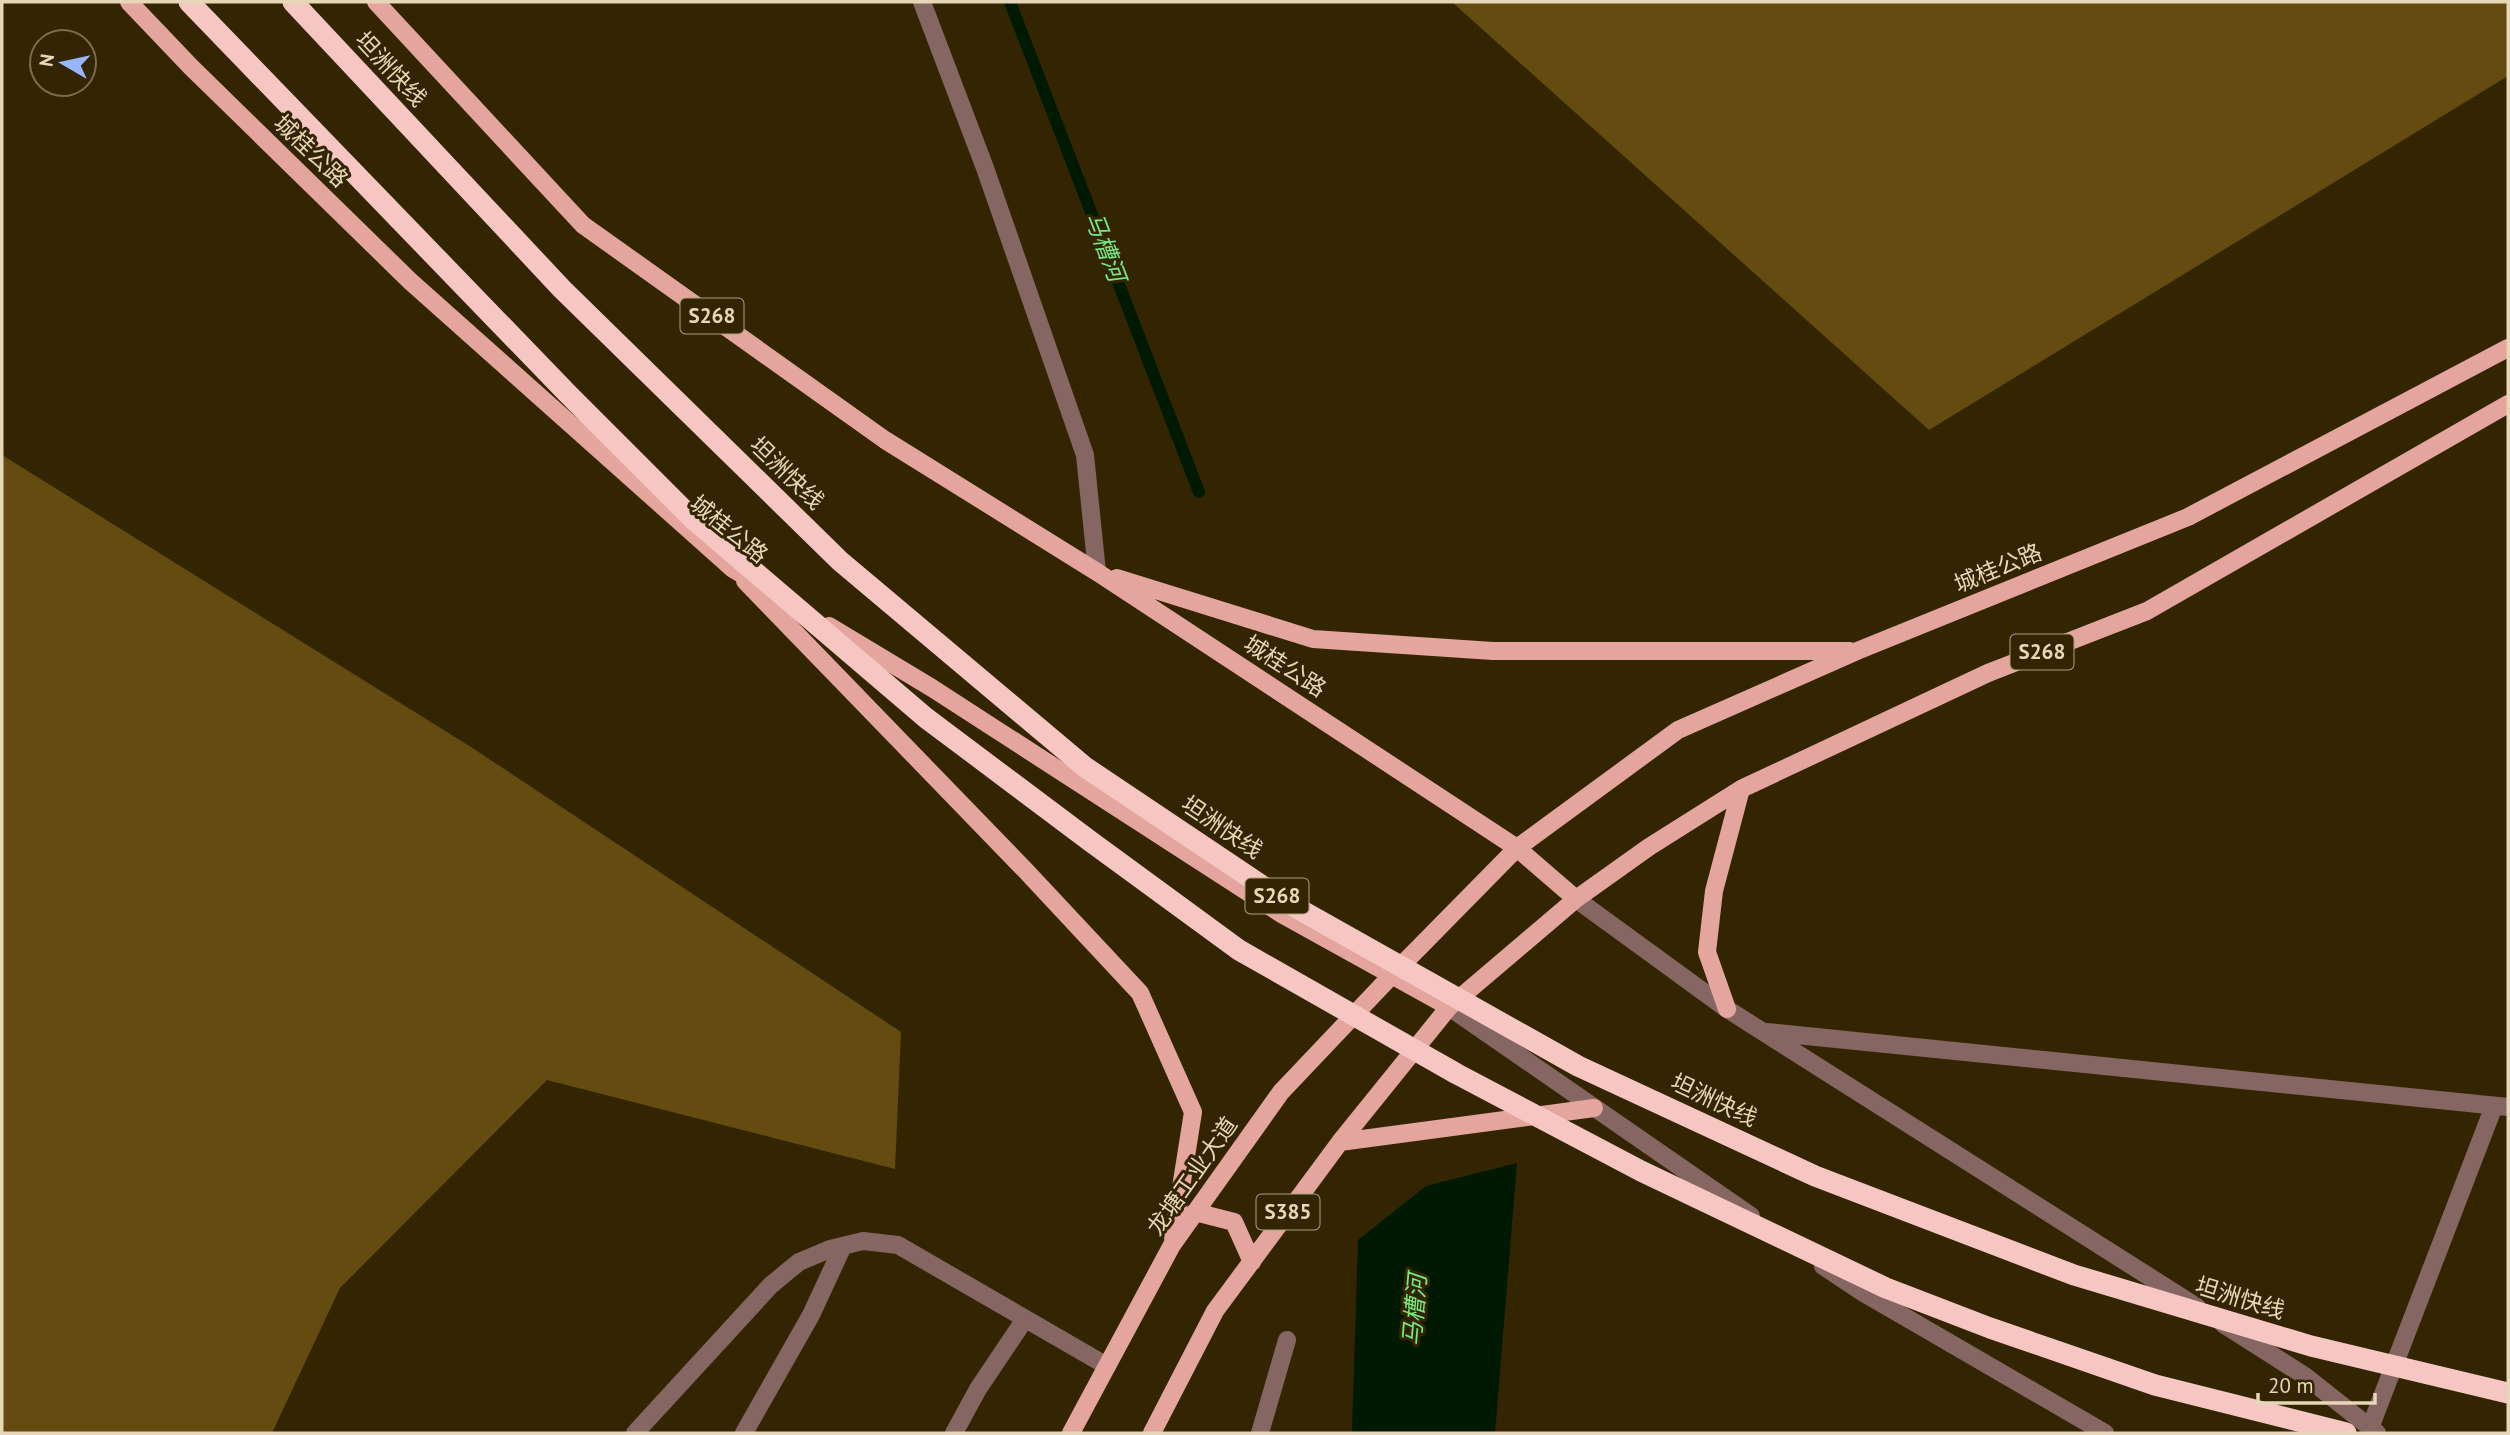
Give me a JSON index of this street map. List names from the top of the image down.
{
  "streets": {
    "highway": ["坦洲快线", "S268"],
    "main road": ["城桂公路", "龙塘工业大道", "S385"]
  },
  "crossings": [
    ["城桂公路", "S268"],
    ["城桂公路", "龙塘工业大道"],
    ["城桂公路", "S385"],
    ["S268", "S385"]
  ],
  "water": ["马槽河"],
  "scale_bar": "20 m",
  "north": "left"
}
